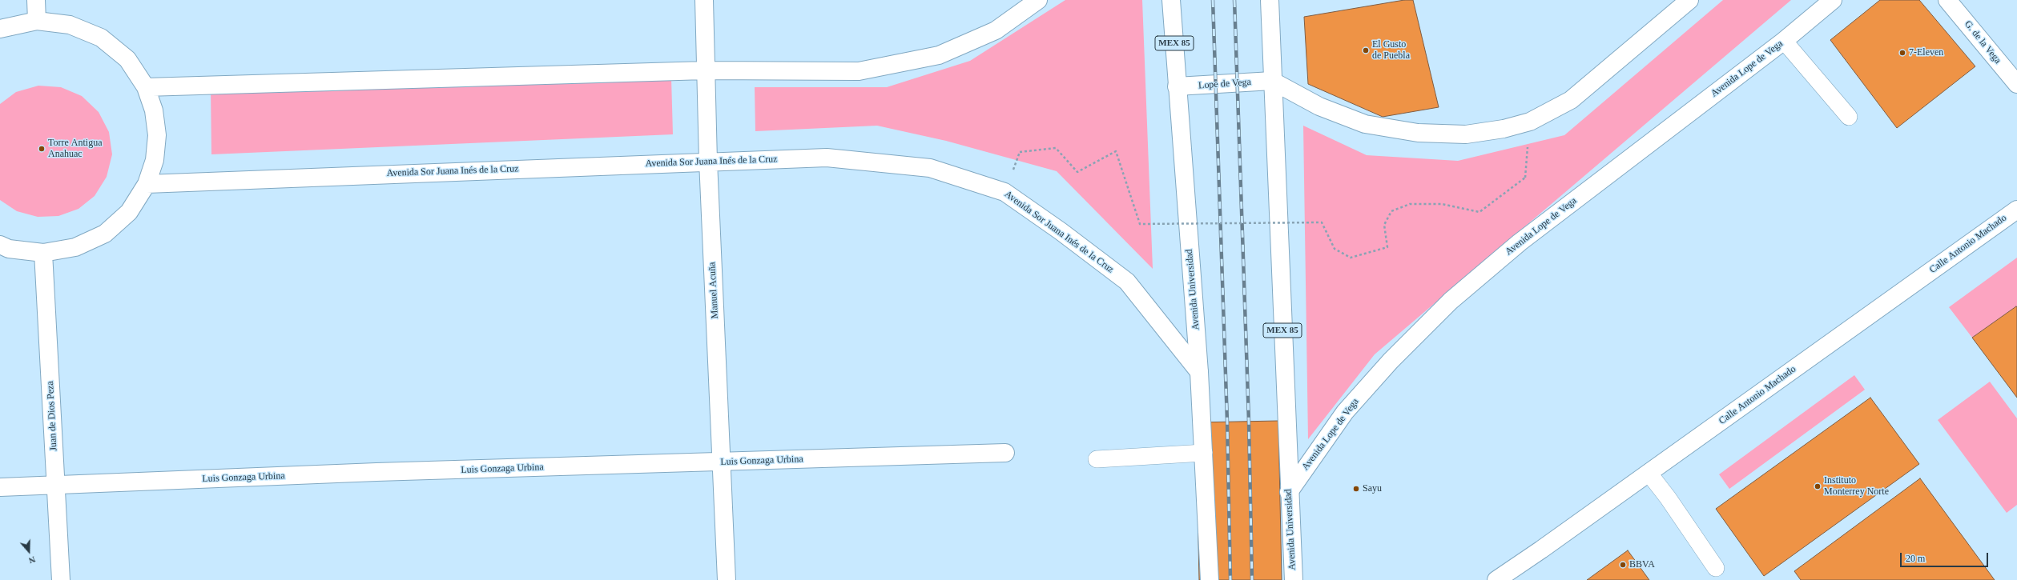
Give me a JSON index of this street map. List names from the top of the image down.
{
  "streets": {
    "main road": [
      "G. de la Vega",
      "MEX 85",
      "Avenida Lope de Vega",
      "Lope de Vega",
      "Avenida Sor Juana Inés de la Cruz",
      "Calle Antonio Machado",
      "Avenida Universidad",
      "Manuel Acuña",
      "Juan de Dios Peza",
      "Luis Gonzaga Urbina"
    ]
  },
  "crossings": [
    ["Avenida Lope de Vega", "Avenida Universidad"],
    ["Lope de Vega", "Avenida Universidad"],
    ["Avenida Sor Juana Inés de la Cruz", "Avenida Universidad"],
    ["Avenida Sor Juana Inés de la Cruz", "Manuel Acuña"],
    ["Manuel Acuña", "Luis Gonzaga Urbina"],
    ["Juan de Dios Peza", "Luis Gonzaga Urbina"]
  ],
  "places": [
    "El Gusto de Puebla",
    "7-Eleven",
    "Torre Antigua Anahuac",
    "Instituto Monterrey Norte",
    "Sayu",
    "BBVA"
  ],
  "scale_bar": "20 m",
  "north": "bottom"
}
